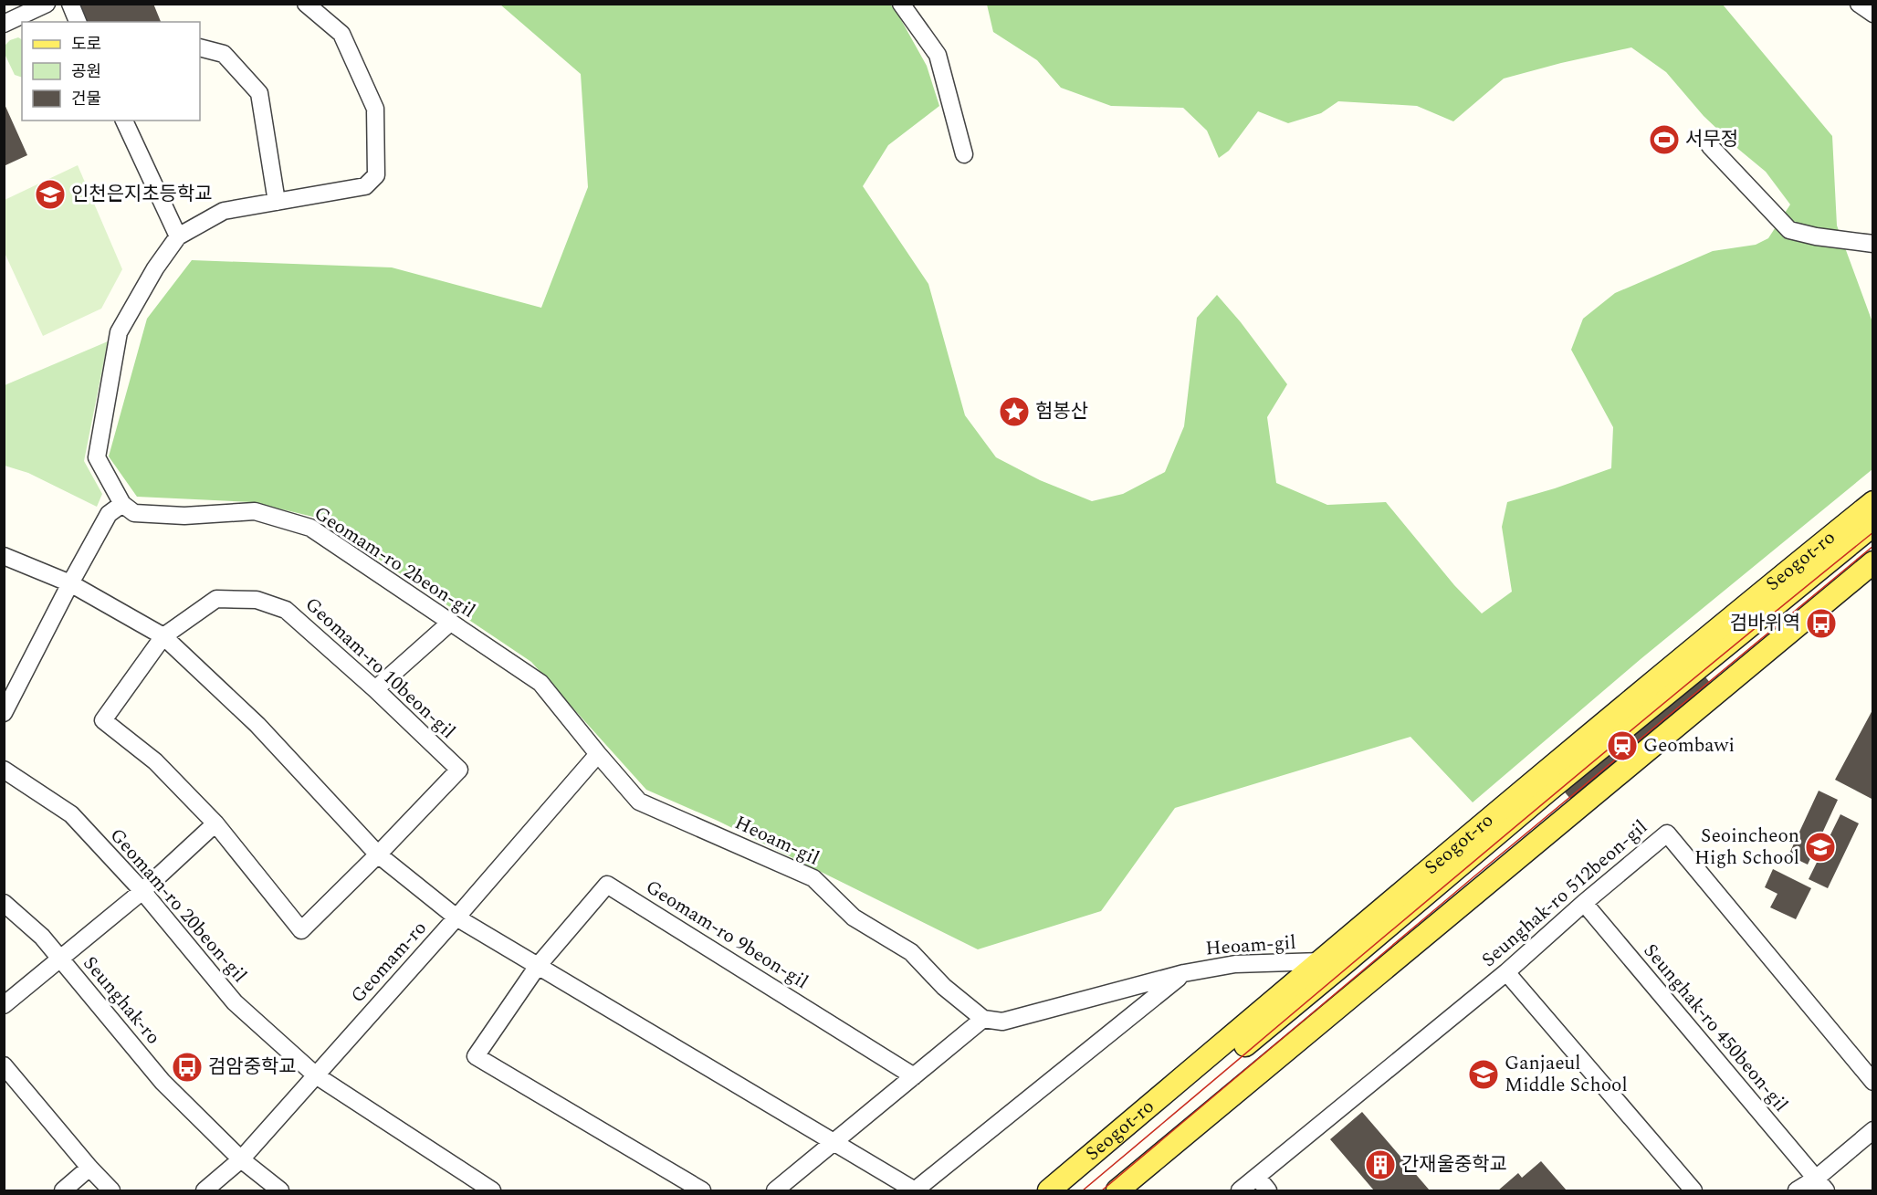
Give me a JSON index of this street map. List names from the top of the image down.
{
  "streets": {
    "main road": ["Seogot-ro"],
    "street": [
      "Geomam-ro 2beon-gil",
      "Geomam-ro 10beon-gil",
      "Heoam-gil",
      "Seunghak-ro 512beon-gil",
      "Geomam-ro 20beon-gil",
      "Geomam-ro 9beon-gil",
      "Geomam-ro",
      "Seunghak-ro",
      "Seunghak-ro 450beon-gil"
    ]
  },
  "crossings": [
    ["Seogot-ro", "Heoam-gil"],
    ["Geomam-ro 2beon-gil", "Heoam-gil"],
    ["Geomam-ro 2beon-gil", "Geomam-ro"],
    ["Heoam-gil", "Geomam-ro"],
    ["Seunghak-ro 512beon-gil", "Seunghak-ro 450beon-gil"],
    ["Geomam-ro 20beon-gil", "Geomam-ro"],
    ["Geomam-ro", "Seunghak-ro"]
  ],
  "places": {
    "sports": ["서무정"],
    "school or university": ["인천은지초등학교", "Seoincheon High School", "Ganjaeul Middle School"],
    "place": ["험봉산"],
    "bus stop": ["검바위역", "검암중학교"],
    "station": ["Geombawi"],
    "building": ["간재울중학교"]
  },
  "legend": ["도로", "공원", "건물"]
}
